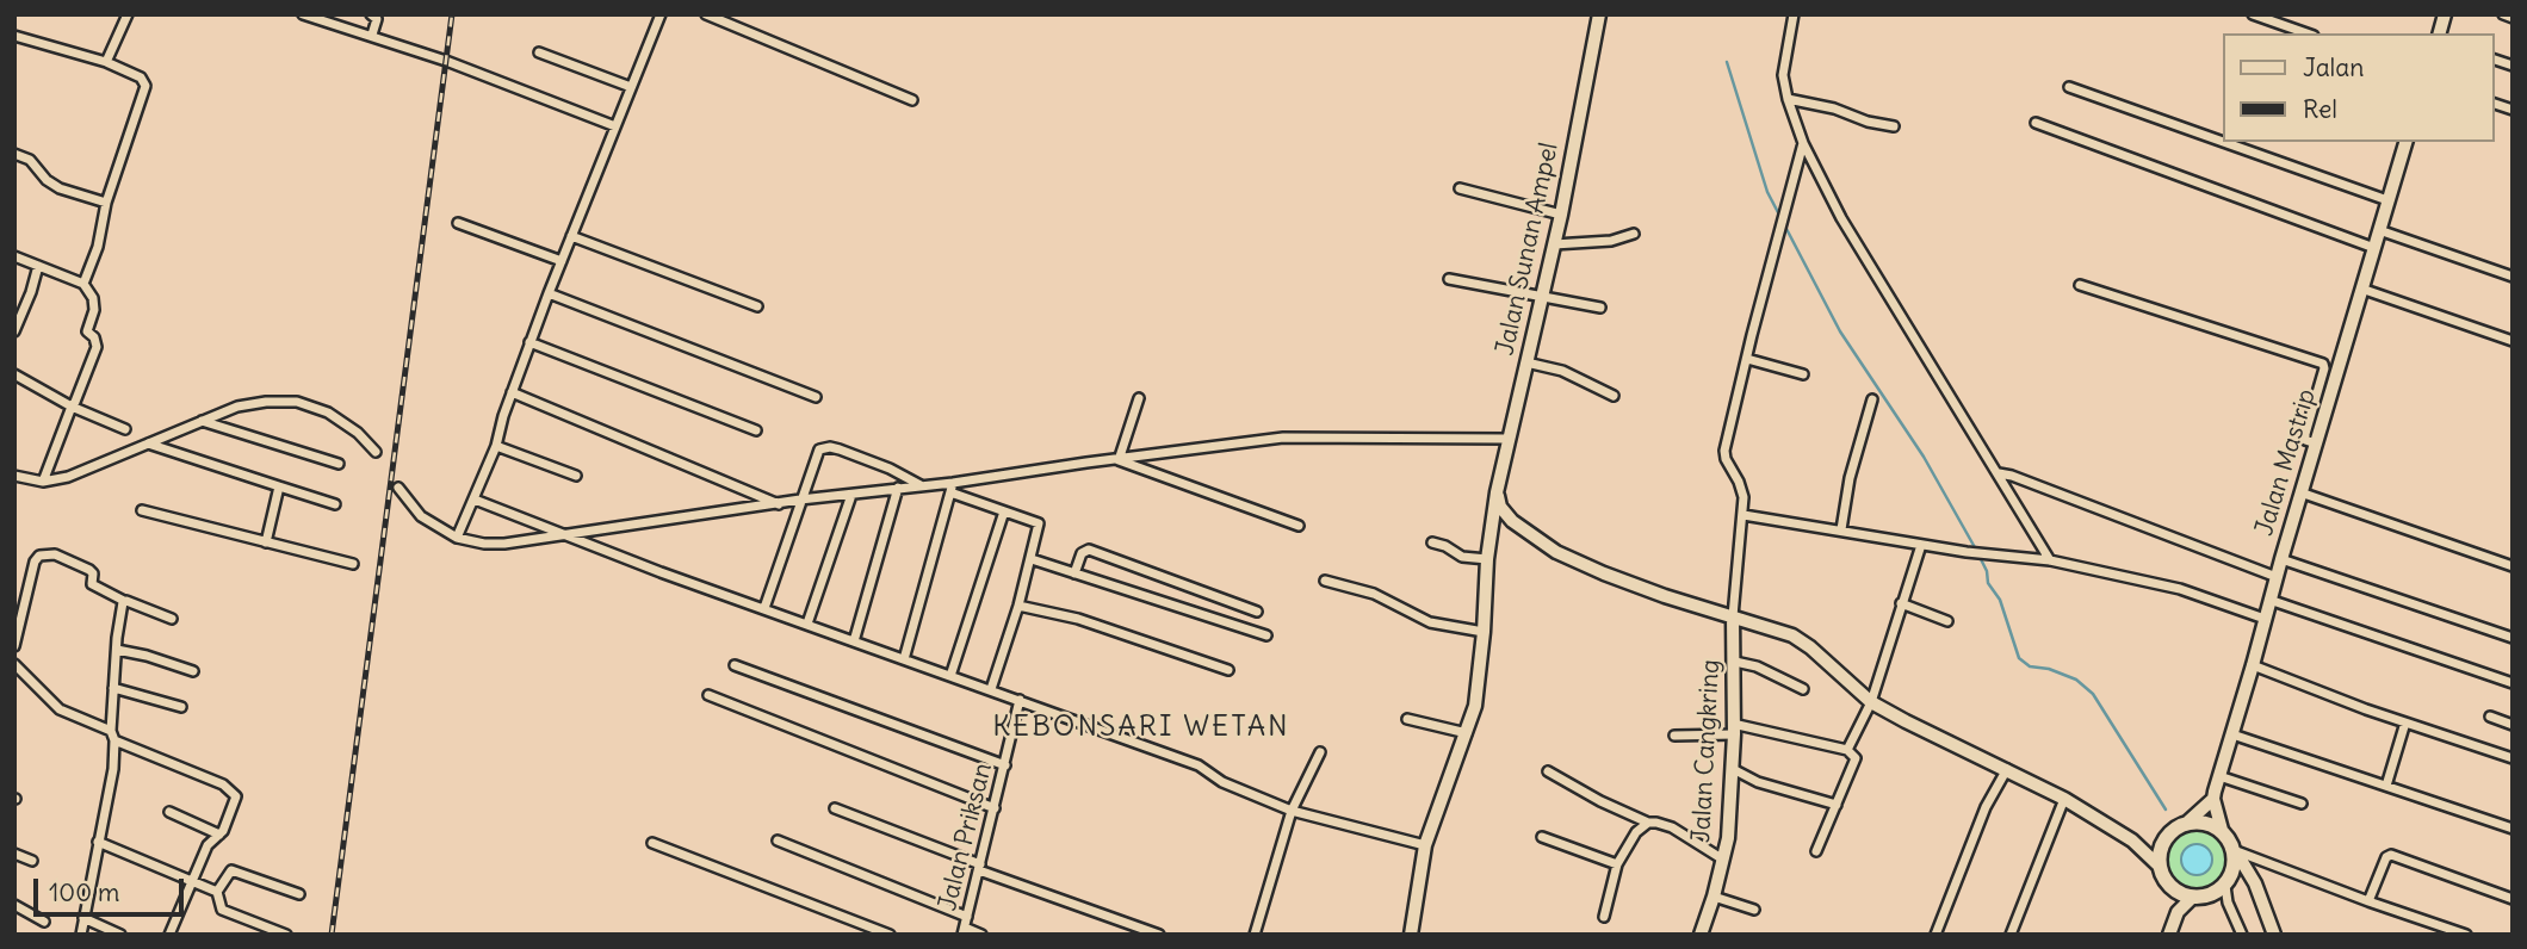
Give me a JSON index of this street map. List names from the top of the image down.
{
  "streets": {
    "main road": ["Jalan Sunan Ampel", "Jalan Mastrip", "Jalan Cangkring"],
    "street": ["Jalan Priksan"]
  },
  "districts": ["KEBONSARI WETAN"],
  "legend": ["Jalan", "Rel"],
  "scale_bar": "100 m"
}
